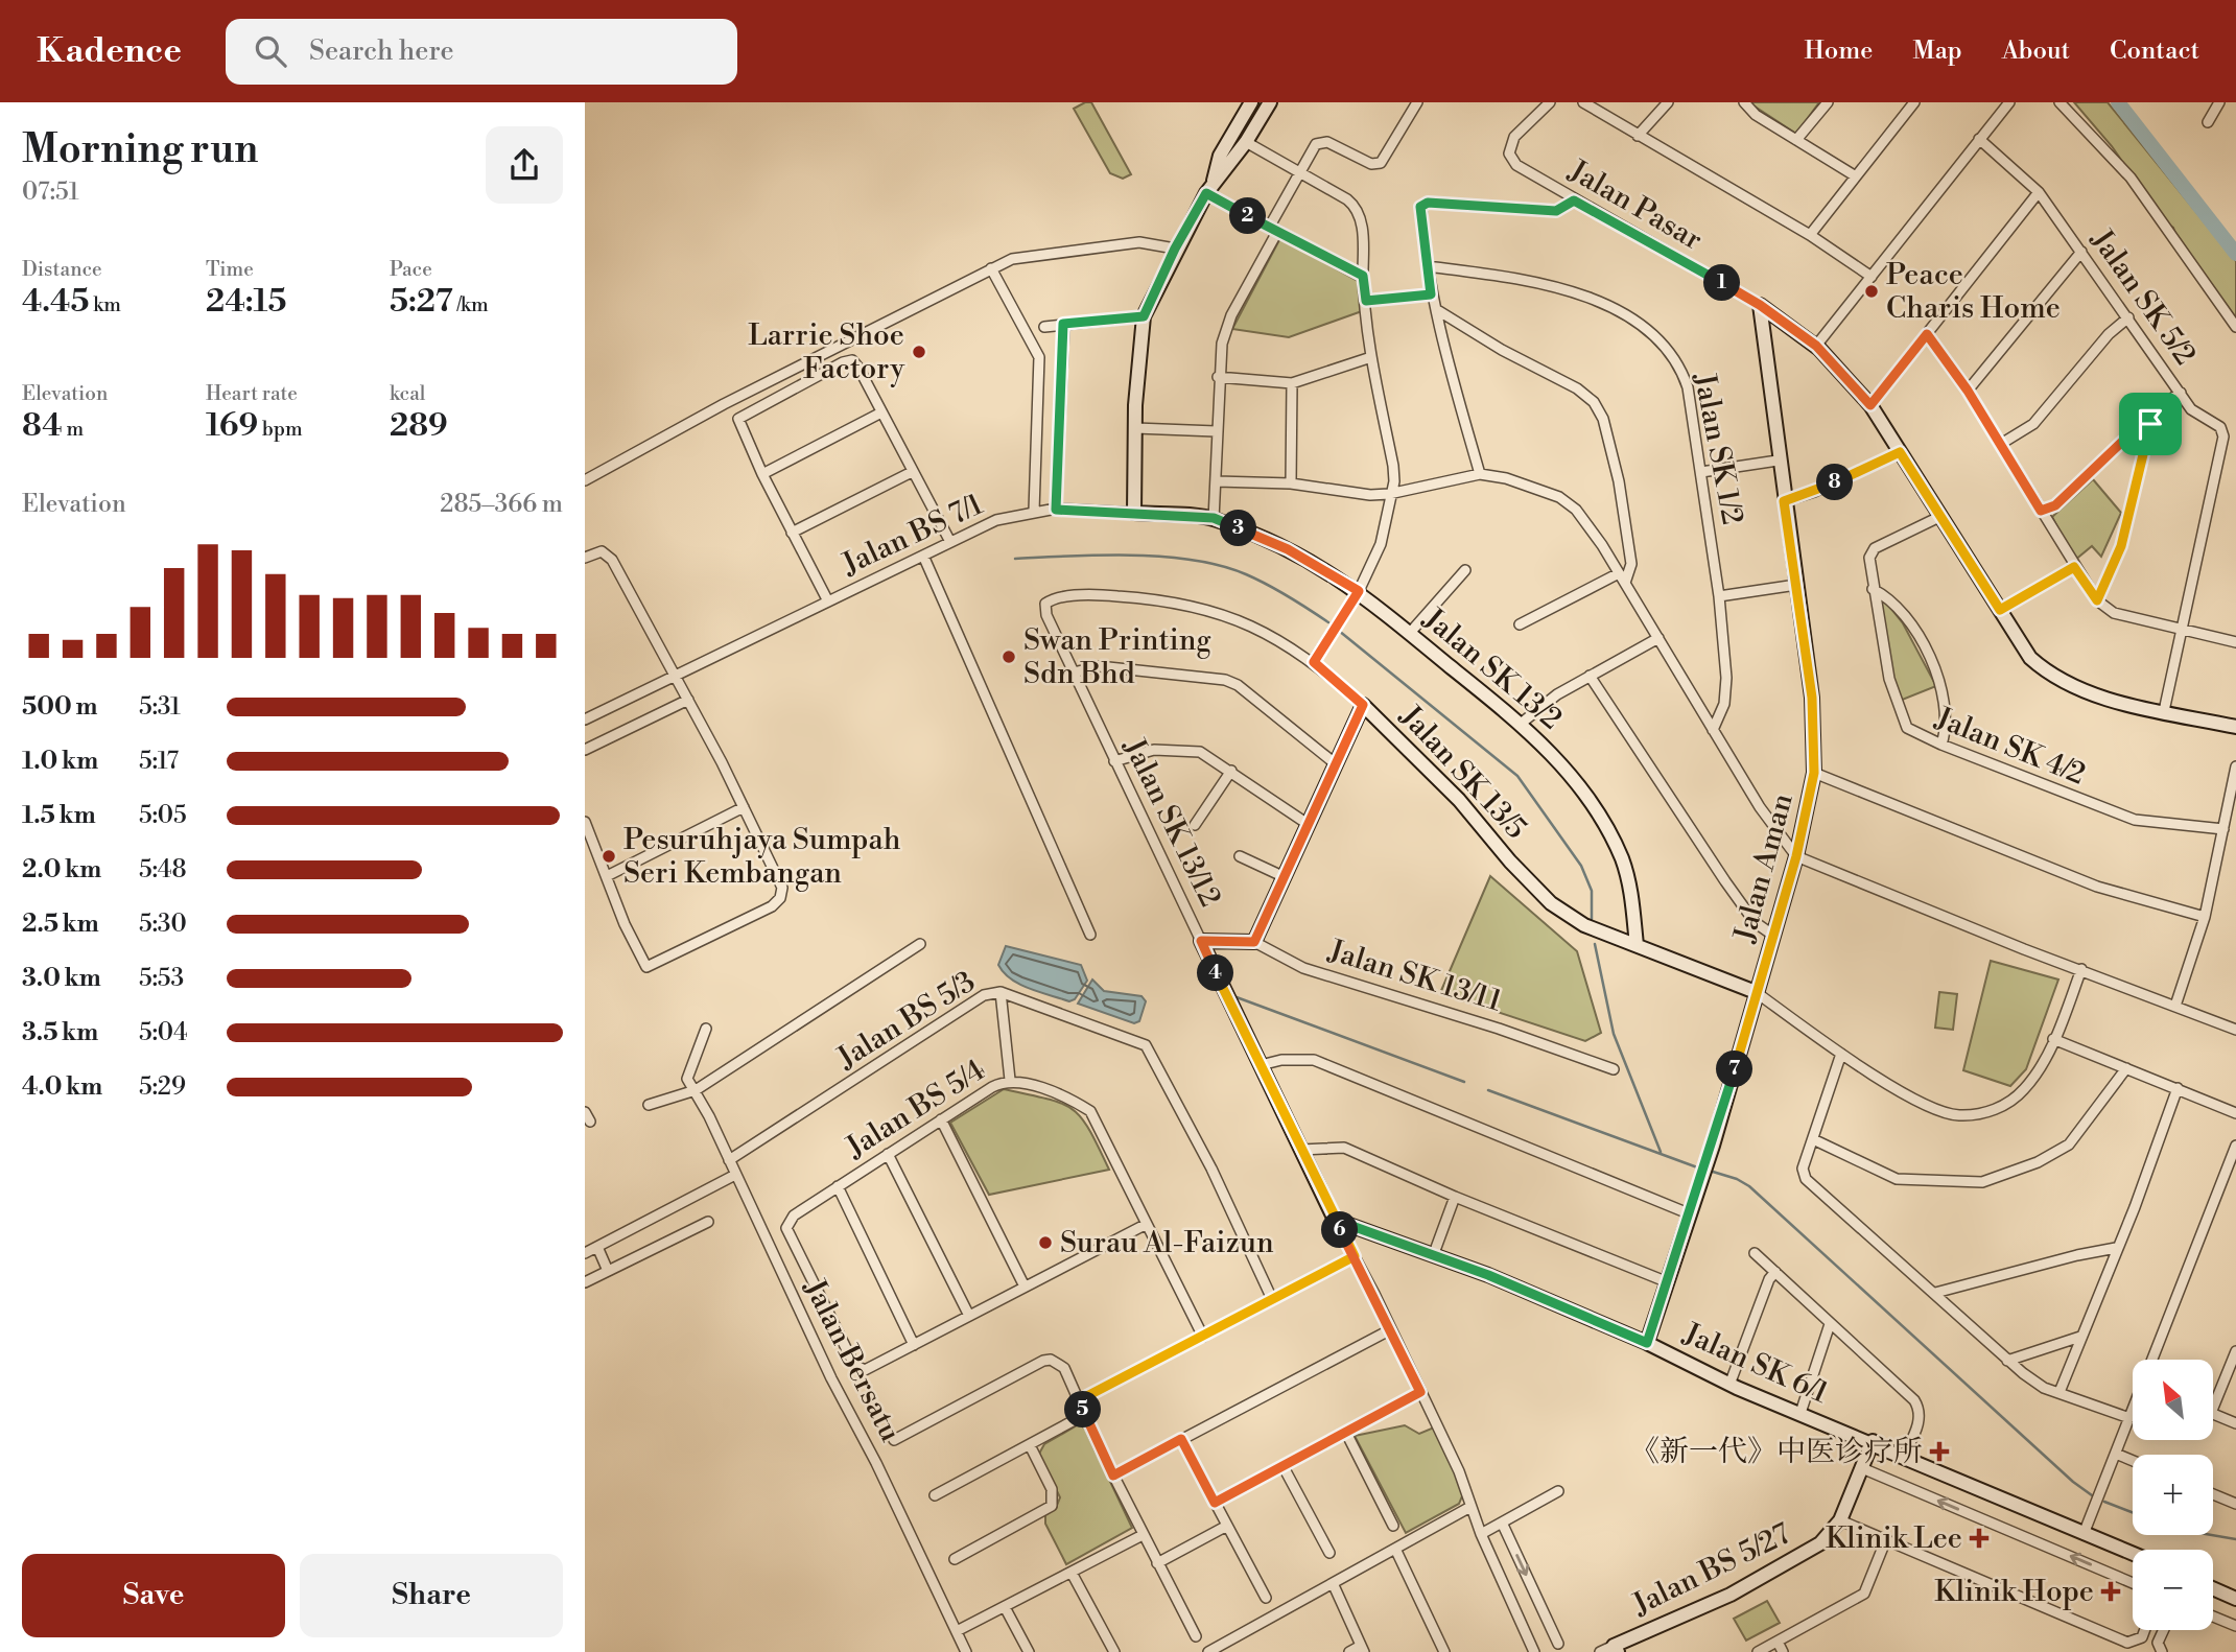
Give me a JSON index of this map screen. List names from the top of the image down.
{
  "streets": {
    "street": [
      "Jalan Pasar",
      "Jalan SK 5/2",
      "Jalan SK 1/2",
      "Jalan BS 7/1",
      "Jalan SK 13/2",
      "Jalan SK 4/2",
      "Jalan SK 13/5",
      "Jalan SK 13/12",
      "Jalan Aman",
      "Jalan SK 13/11",
      "Jalan BS 5/3",
      "Jalan BS 5/4",
      "Jalan Bersatu",
      "Jalan SK 6/1",
      "Jalan BS 5/27"
    ]
  },
  "crossings": [
    ["Jalan Pasar", "Jalan SK 5/2"],
    ["Jalan Pasar", "Jalan SK 4/2"],
    ["Jalan Pasar", "Jalan Aman"],
    ["Jalan BS 7/1", "Jalan SK 13/2"],
    ["Jalan SK 13/2", "Jalan SK 13/5"],
    ["Jalan SK 13/5", "Jalan SK 13/12"],
    ["Jalan SK 13/5", "Jalan Aman"],
    ["Jalan SK 13/12", "Jalan SK 13/11"],
    ["Jalan SK 13/12", "Jalan SK 6/1"],
    ["Jalan Aman", "Jalan SK 6/1"],
    ["Jalan BS 5/3", "Jalan Bersatu"],
    ["Jalan SK 6/1", "Jalan BS 5/27"]
  ],
  "places": {
    "other": [
      "Peace Charis Home",
      "Larrie Shoe Factory",
      "Swan Printing Sdn Bhd",
      "Pesuruhjaya Sumpah Seri Kembangan",
      "Surau Al-Faizun"
    ],
    "health": ["《新一代》中医诊疗所", "Klinik Lee", "Klinik Hope"]
  },
  "north": "top left",
  "page": {
    "header": "Kadence",
    "search": "Search here",
    "nav": [
      "Home",
      "Map",
      "About",
      "Contact"
    ],
    "heading": ["Morning run", "07:51"],
    "pins": [
      "2",
      "1",
      "8",
      "3",
      "4",
      "7",
      "6",
      "5"
    ],
    "stats": [
      ["Distance", "4.45 km"],
      ["Time", "24:15"],
      ["Pace", "5:27 /km"],
      ["Elevation", "84 m"],
      ["Heart rate", "169 bpm"],
      ["kcal", "289"]
    ],
    "chart": ["Elevation", "285–366 m"],
    "list": [
      {
        "name": "500 m",
        "note": "5:31"
      },
      {
        "name": "1.0 km",
        "note": "5:17"
      },
      {
        "name": "1.5 km",
        "note": "5:05"
      },
      {
        "name": "2.0 km",
        "note": "5:48"
      },
      {
        "name": "2.5 km",
        "note": "5:30"
      },
      {
        "name": "3.0 km",
        "note": "5:53"
      },
      {
        "name": "3.5 km",
        "note": "5:04"
      },
      {
        "name": "4.0 km",
        "note": "5:29"
      }
    ],
    "map_buttons": ["+", "−"],
    "buttons": ["Save", "Share"]
  }
}
